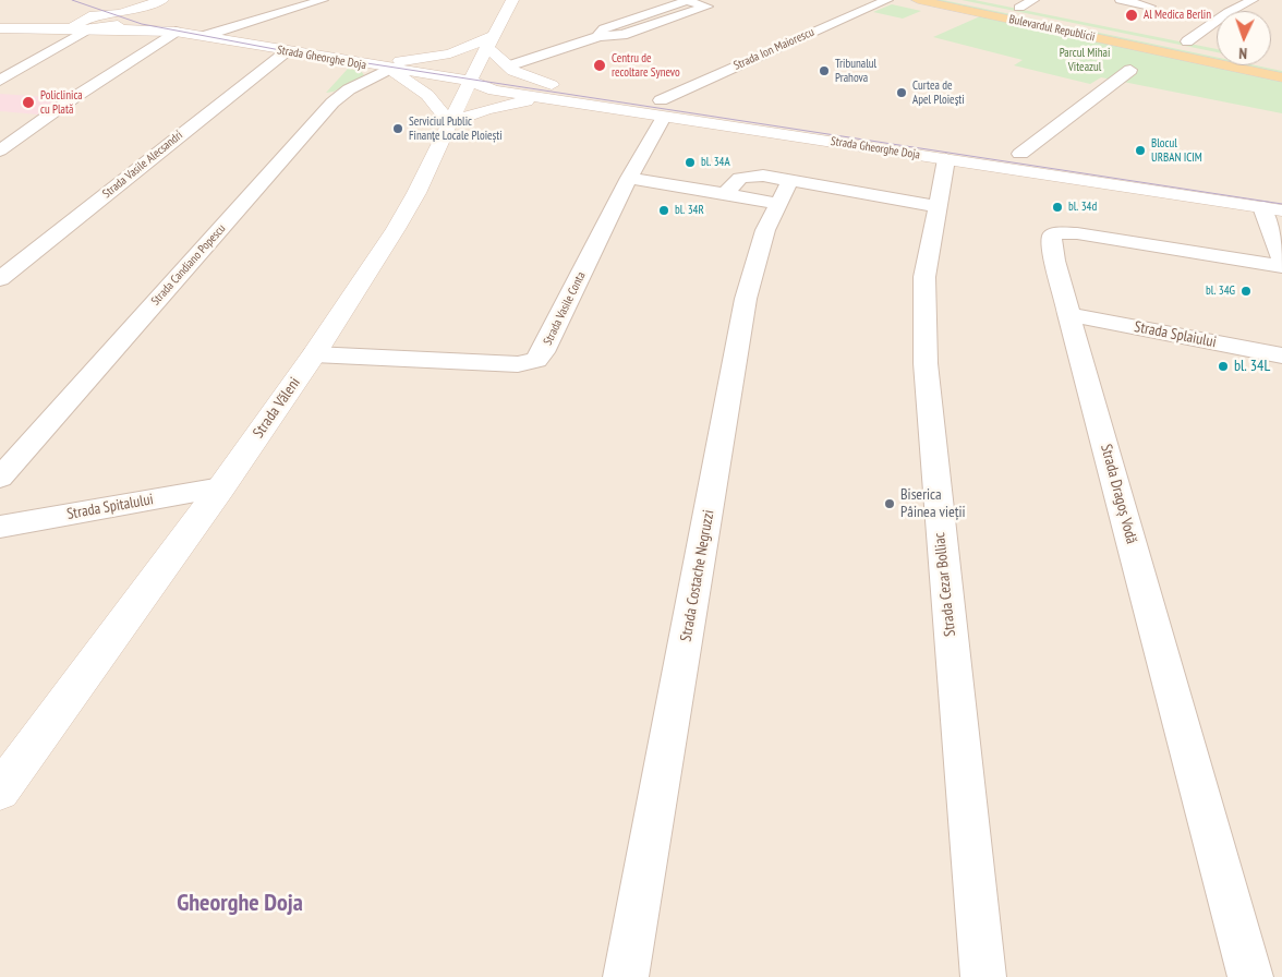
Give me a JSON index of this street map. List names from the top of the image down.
{
  "streets": {
    "main road": ["Bulevardul Republicii", "Strada Gheorghe Doja", "Strada Văleni"],
    "street": [
      "Strada Ion Maiorescu",
      "Strada Vasile Alecsandri",
      "Strada Candiano Popescu",
      "Strada Vasile Conta",
      "Strada Splaiului",
      "Strada Dragoș Vodă",
      "Strada Spitalului",
      "Strada Costache Negruzzi",
      "Strada Cezar Bolliac"
    ]
  },
  "crossings": [
    ["Strada Ion Maiorescu", "Strada Gheorghe Doja"],
    ["Strada Ion Maiorescu", "Strada Vasile Conta"],
    ["Strada Gheorghe Doja", "Strada Vasile Alecsandri"],
    ["Strada Gheorghe Doja", "Strada Candiano Popescu"],
    ["Strada Gheorghe Doja", "Strada Vasile Conta"],
    ["Strada Gheorghe Doja", "Strada Văleni"],
    ["Strada Gheorghe Doja", "Strada Cezar Bolliac"],
    ["Strada Vasile Conta", "Strada Văleni"],
    ["Strada Splaiului", "Strada Dragoș Vodă"],
    ["Strada Văleni", "Strada Spitalului"]
  ],
  "districts": ["Gheorghe Doja"],
  "parks": ["Parcul Mihai Viteazul"],
  "places": [
    "Al Medica Berlin",
    "Centru de recoltare Synevo",
    "Tribunalul Prahova",
    "Curtea de Apel Ploieşti",
    "Policlinica cu Plată",
    "Serviciul Public Finanţe Locale Ploiești",
    "Blocul URBAN ICIM",
    "bl. 34A",
    "bl. 34d",
    "bl. 34R",
    "bl. 34G",
    "bl. 34L",
    "Biserica Pâinea vieții"
  ],
  "north": "bottom"
}
